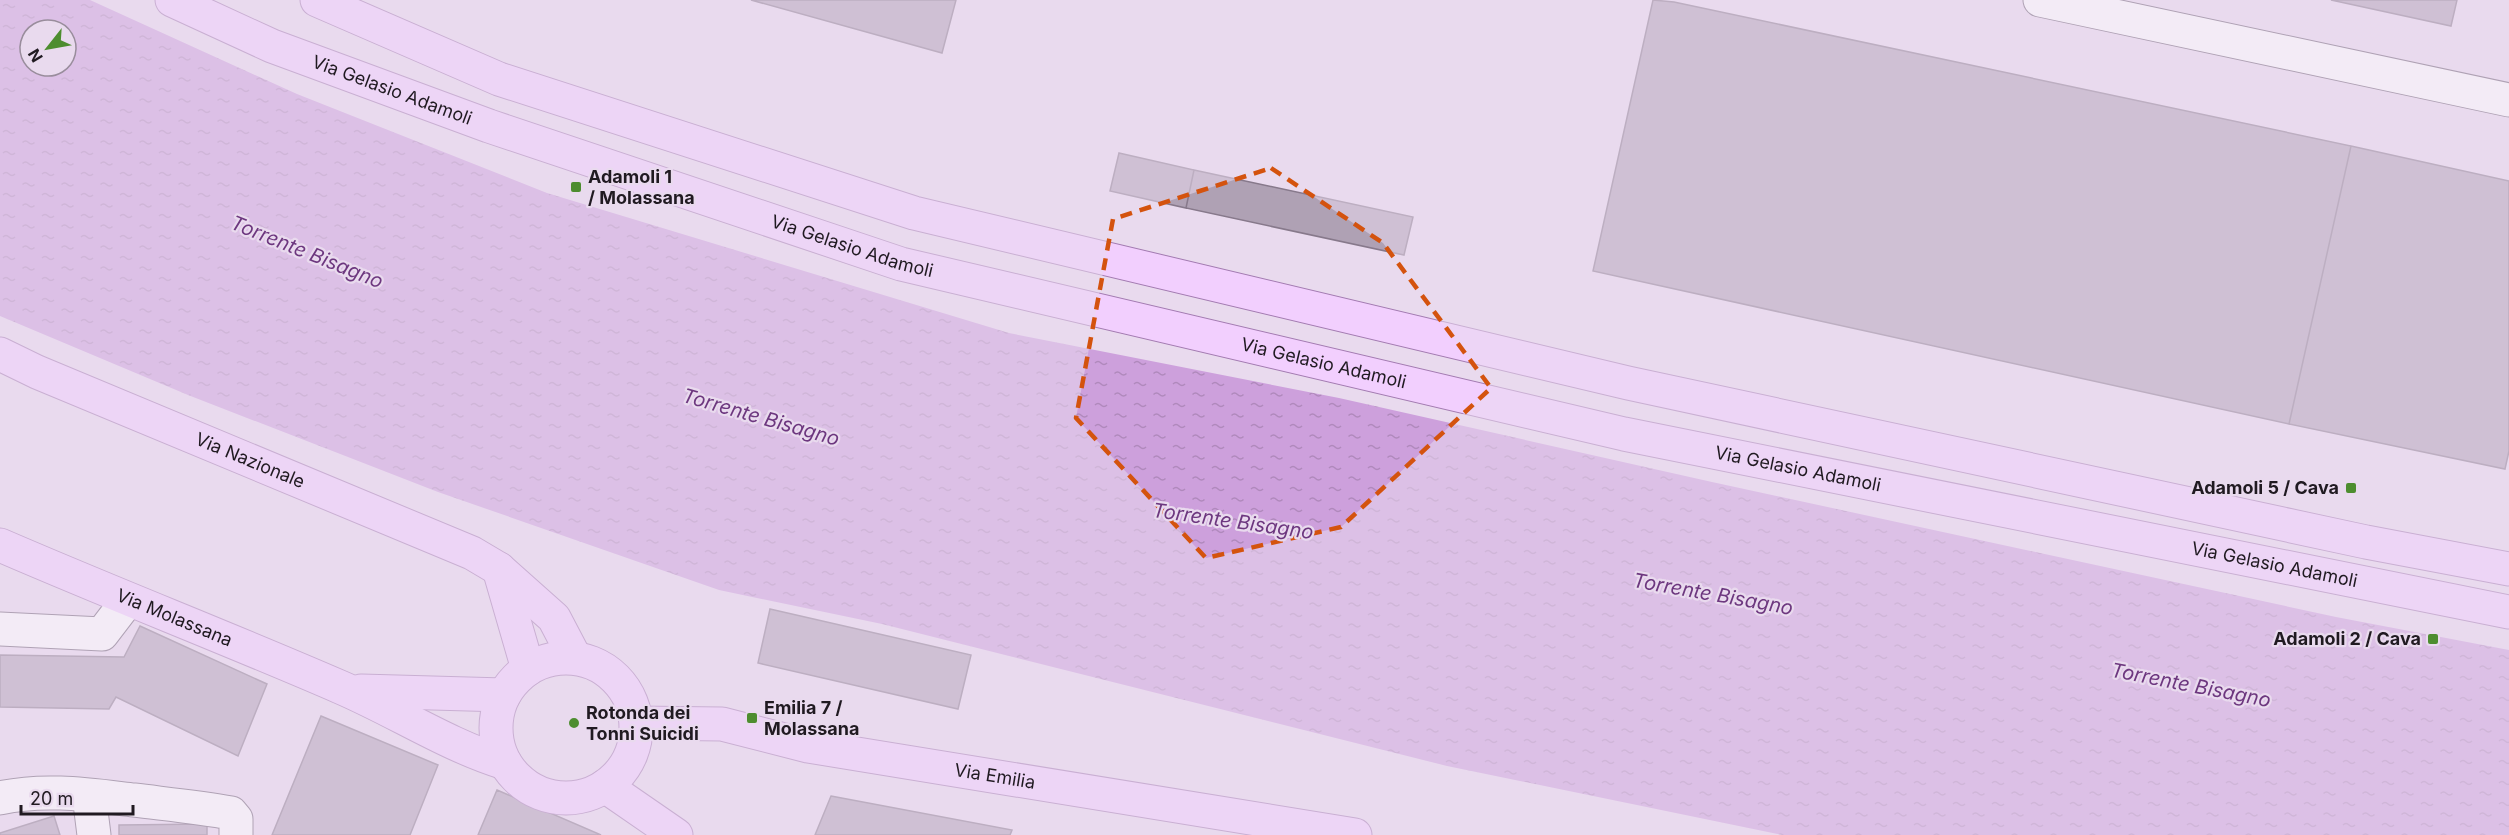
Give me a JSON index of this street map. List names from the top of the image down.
{
  "streets": {
    "main road": [
      "Via Gelasio Adamoli",
      "Via Nazionale",
      "Via Molassana",
      "Via Emilia"
    ]
  },
  "crossings": [
    ["Via Nazionale", "Via Molassana"],
    ["Via Nazionale", "Via Emilia"],
    ["Via Molassana", "Via Emilia"]
  ],
  "water": ["Torrente Bisagno"],
  "places": {
    "transit": [
      "Adamoli 1 / Molassana",
      "Adamoli 5 / Cava",
      "Adamoli 2 / Cava",
      "Emilia 7 / Molassana"
    ],
    "other": ["Rotonda dei Tonni Suicidi"]
  },
  "scale_bar": "20 m",
  "north": "bottom left"
}
